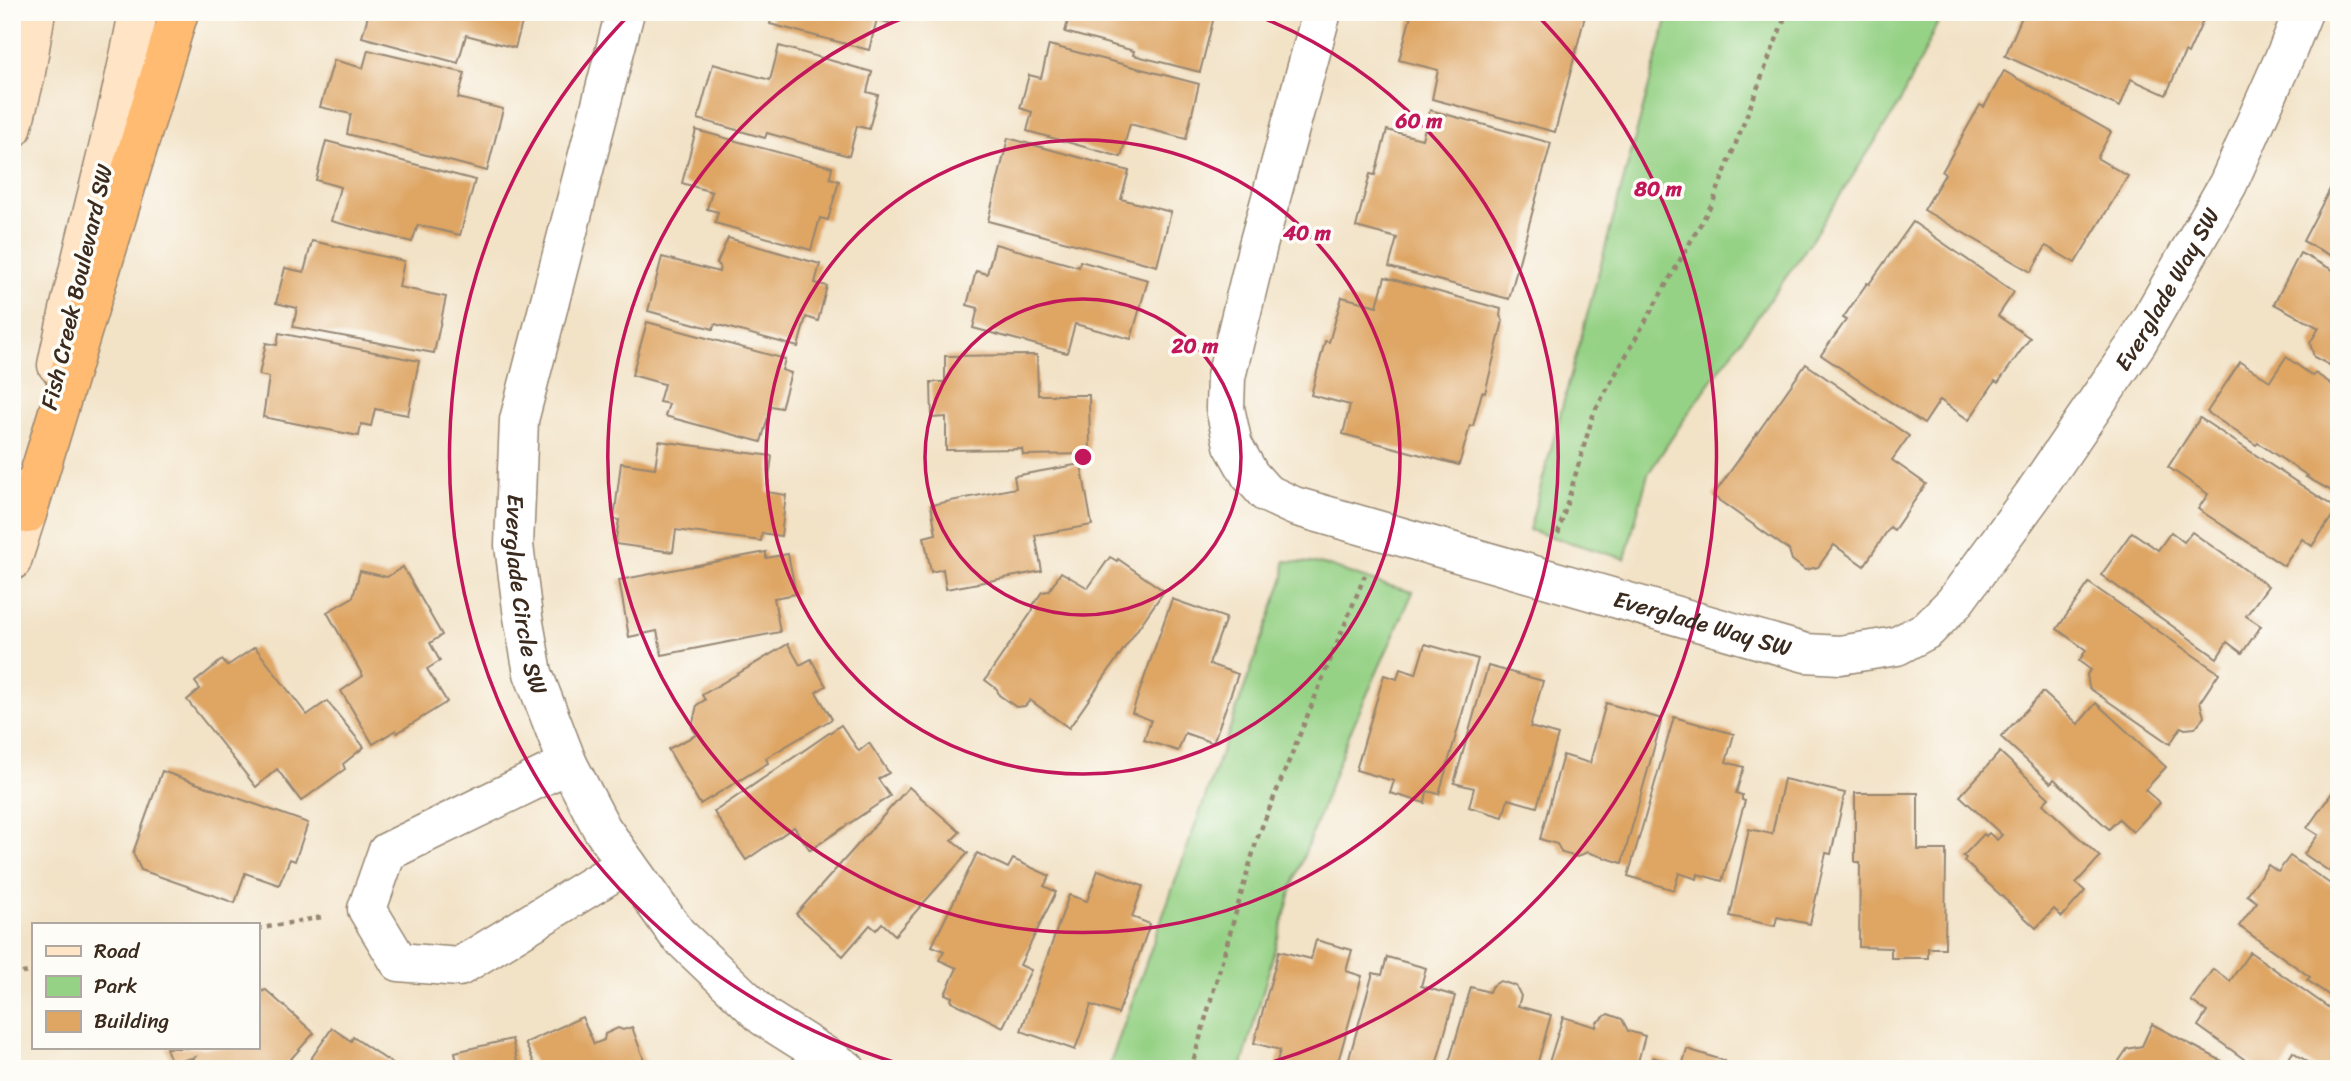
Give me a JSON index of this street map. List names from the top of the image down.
{
  "streets": {
    "main road": ["Fish Creek Boulevard SW"],
    "street": ["Everglade Way SW", "Everglade Circle SW"]
  },
  "legend": ["Road", "Park", "Building"],
  "rings": [
    "60 m",
    "80 m",
    "40 m",
    "20 m"
  ]
}
